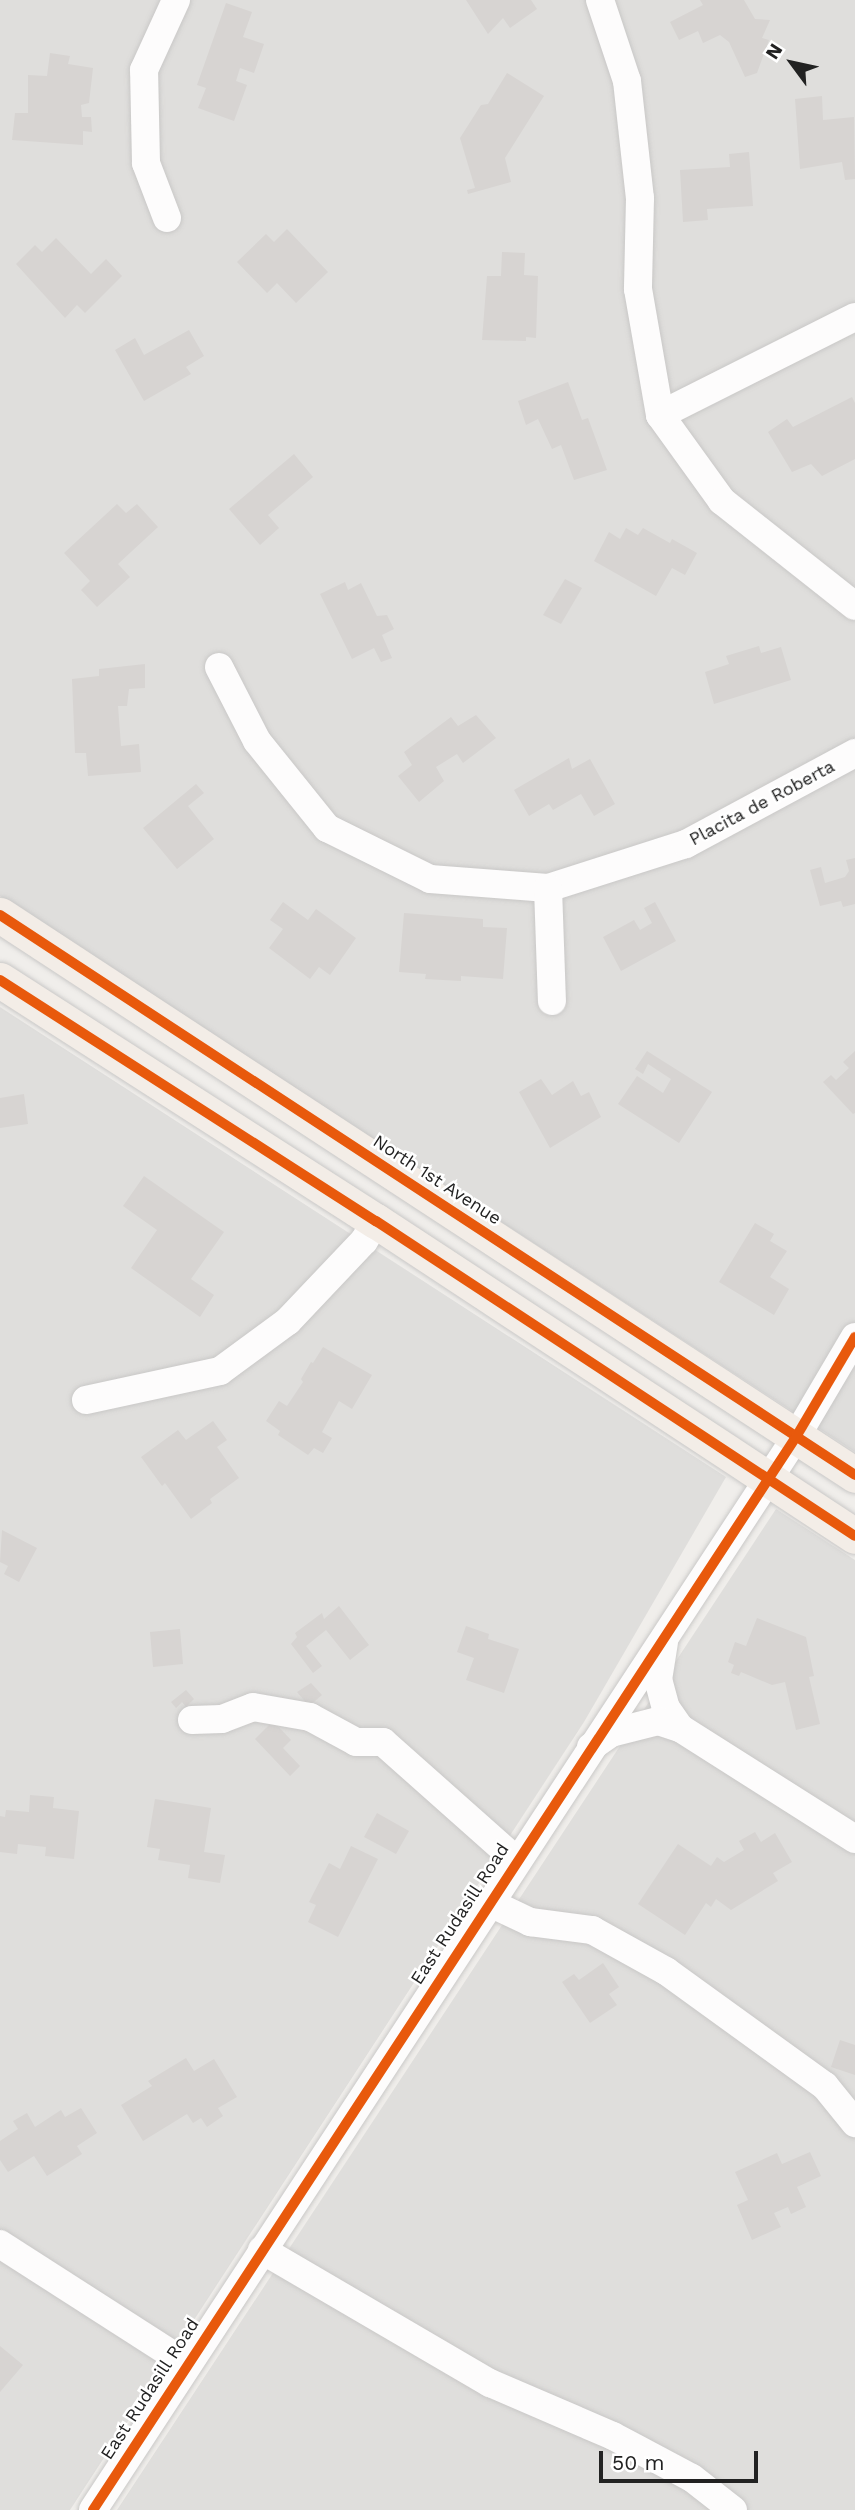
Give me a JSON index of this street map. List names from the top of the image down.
{
  "streets": {
    "main road": ["North 1st Avenue"],
    "street": ["Placita de Roberta", "East Rudasill Road"]
  },
  "crossings": [
    ["North 1st Avenue", "East Rudasill Road"]
  ],
  "scale_bar": "50 m",
  "north": "top left"
}
